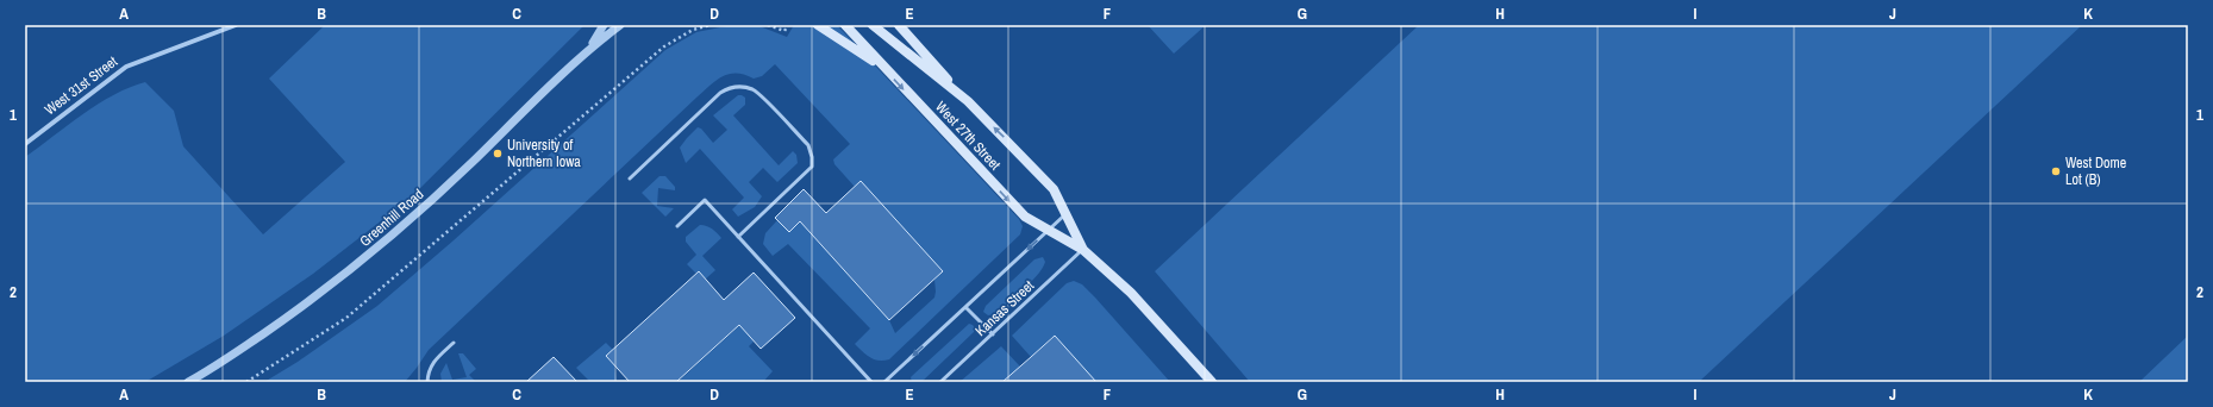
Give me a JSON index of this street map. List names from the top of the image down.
{
  "streets": {
    "main road": ["West 27th Street"],
    "street": ["West 31st Street", "Greenhill Road"],
    "lane": ["Kansas Street"]
  },
  "crossings": [
    ["West 27th Street", "Kansas Street"]
  ],
  "places": ["University of Northern Iowa", "West Dome Lot (B)"],
  "grid": {
    "columns": [
      "A",
      "B",
      "C",
      "D",
      "E",
      "F",
      "G",
      "H",
      "I",
      "J",
      "K"
    ],
    "rows": ["1", "2"]
  }
}
